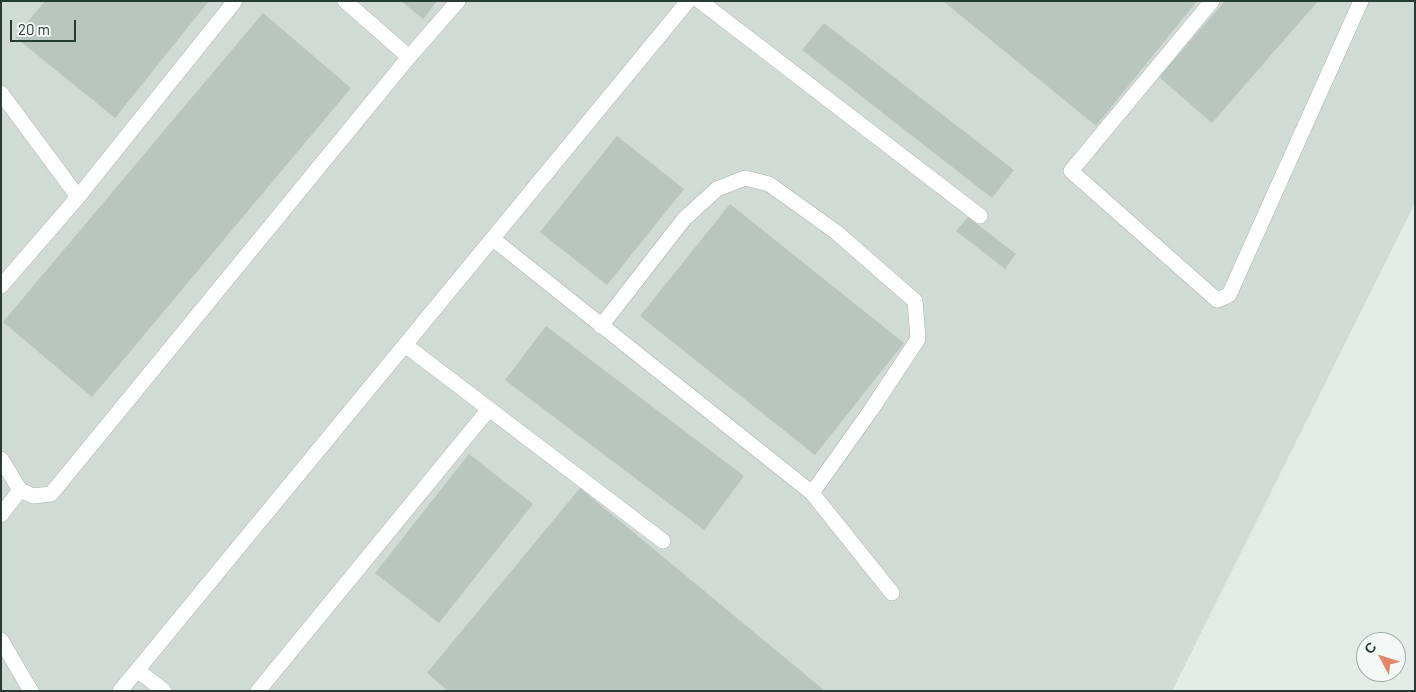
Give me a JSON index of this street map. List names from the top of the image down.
{
  "scale_bar": "20 m",
  "north": "top left"
}
